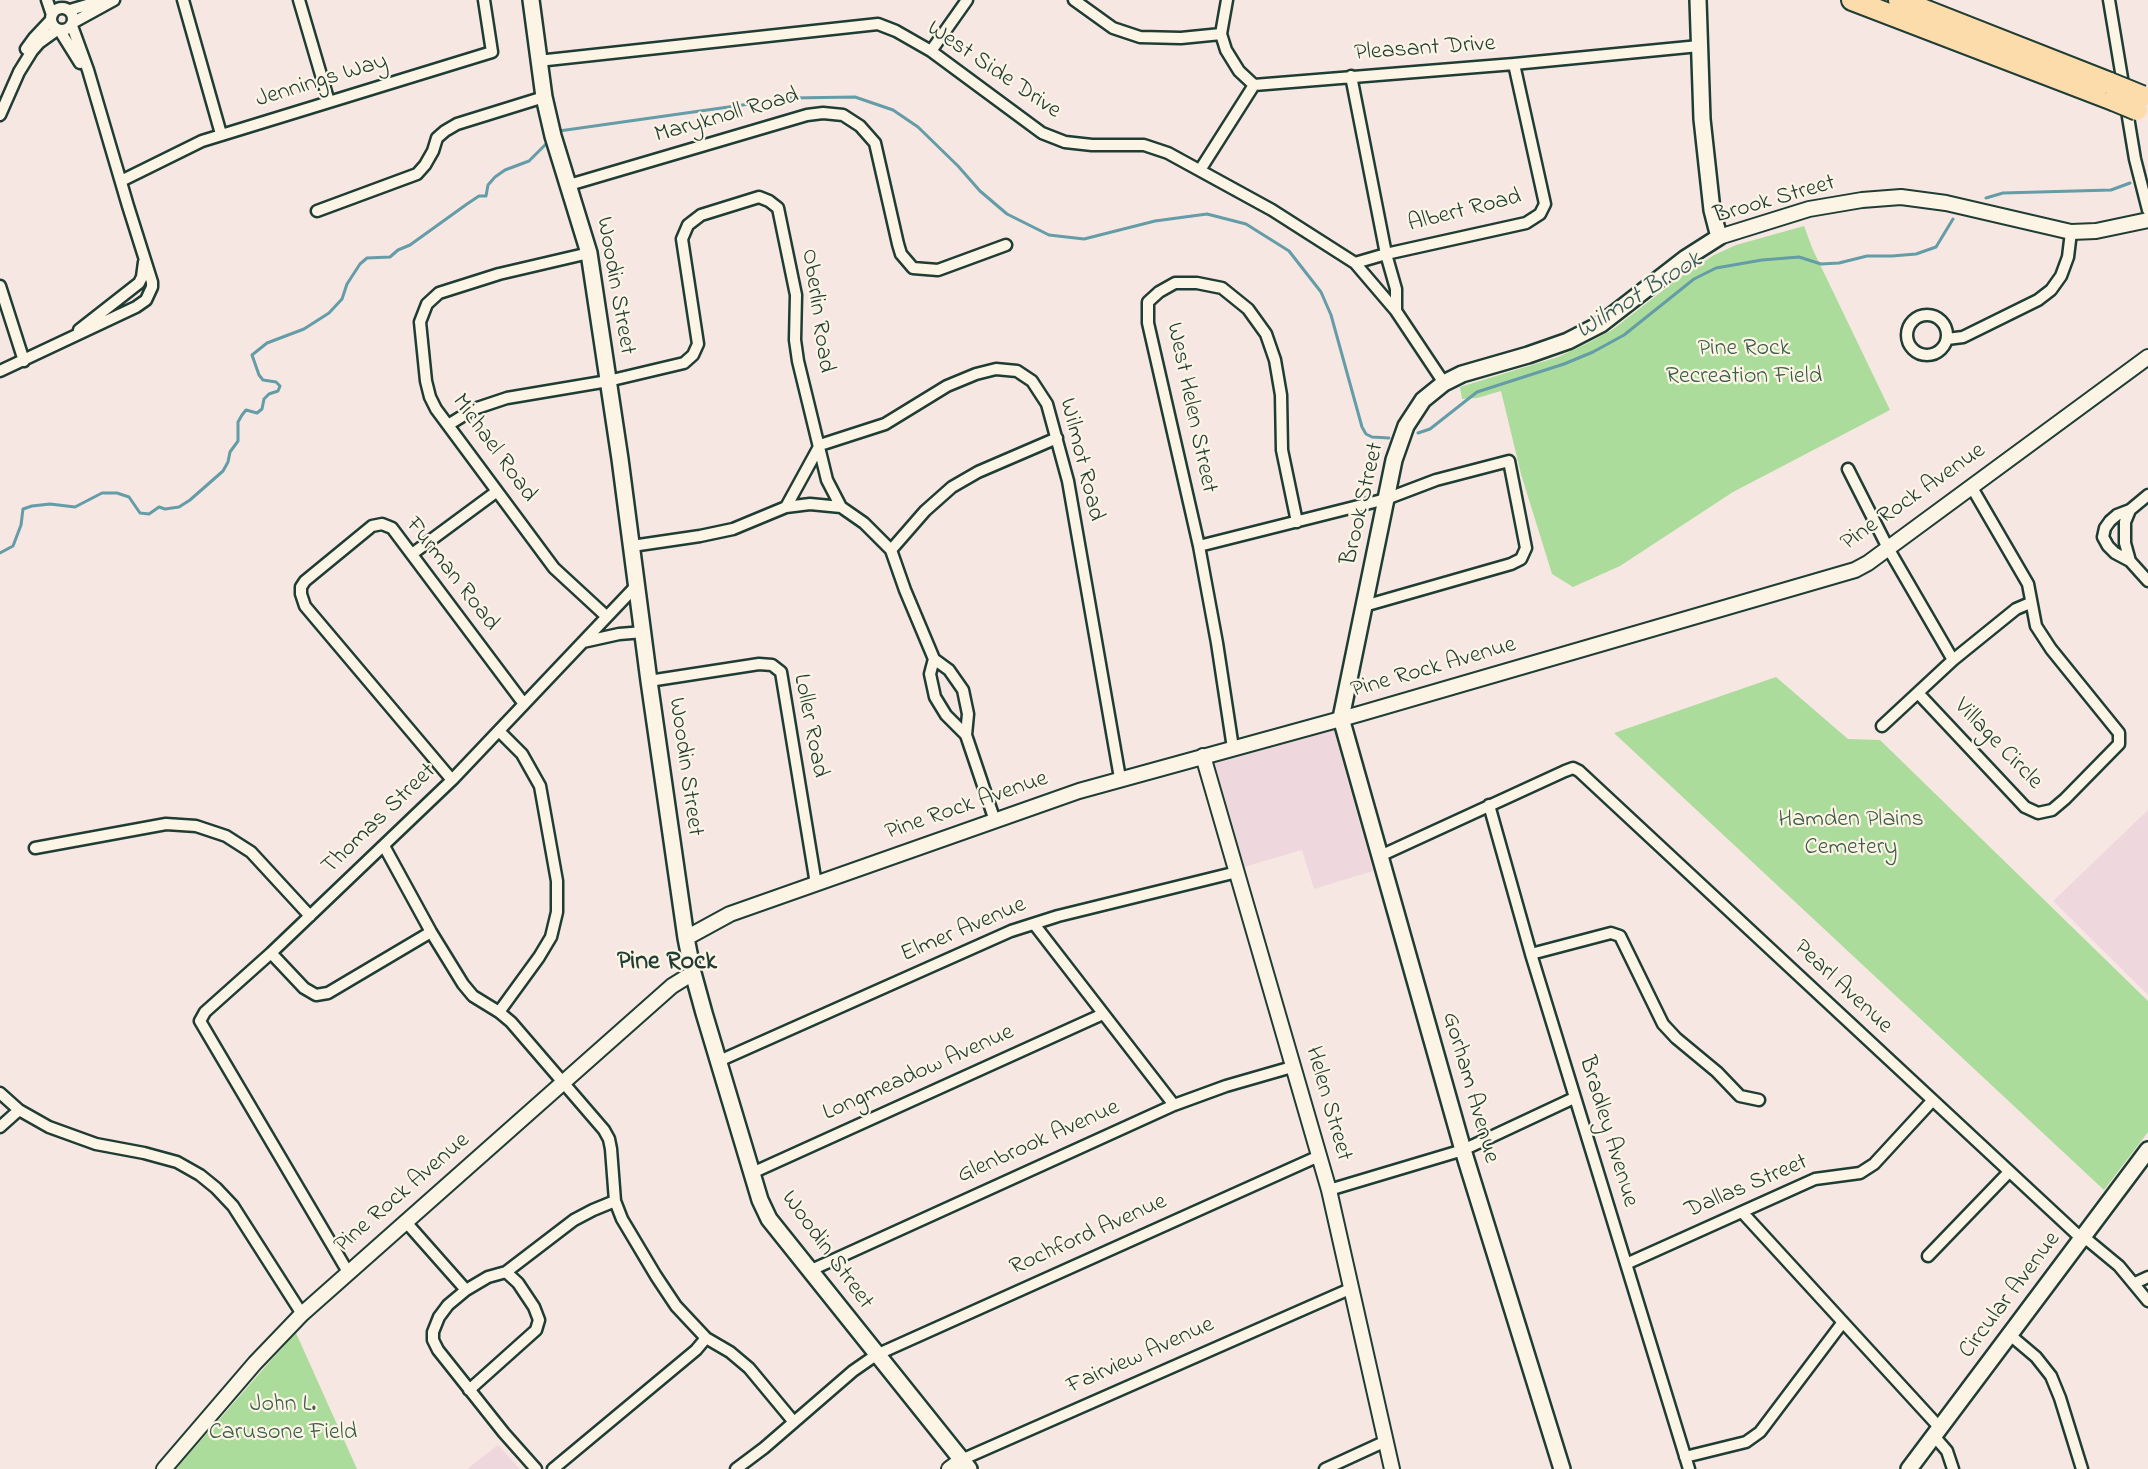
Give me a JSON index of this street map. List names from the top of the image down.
{
  "streets": {
    "main road": [
      "Brook Street",
      "Woodin Street",
      "Gorham Avenue",
      "Circular Avenue"
    ],
    "street": [
      "Pleasant Drive",
      "West Side Drive",
      "Jennings Way",
      "Maryknoll Road",
      "Albert Road",
      "Oberlin Road",
      "West Helen Street",
      "Michael Road",
      "Wilmot Road",
      "Pine Rock Avenue",
      "Furman Road",
      "Loller Road",
      "Village Circle",
      "Thomas Street",
      "Elmer Avenue",
      "Pearl Avenue",
      "Longmeadow Avenue",
      "Helen Street",
      "Bradley Avenue",
      "Glenbrook Avenue",
      "Dallas Street",
      "Rochford Avenue",
      "Fairview Avenue"
    ]
  },
  "crossings": [
    ["Pleasant Drive", "Albert Road"],
    ["West Side Drive", "Brook Street"],
    ["West Side Drive", "Albert Road"],
    ["West Side Drive", "Woodin Street"],
    ["Maryknoll Road", "Woodin Street"],
    ["Brook Street", "Pine Rock Avenue"],
    ["Brook Street", "Gorham Avenue"],
    ["Woodin Street", "Oberlin Road"],
    ["Woodin Street", "Michael Road"],
    ["Woodin Street", "Pine Rock Avenue"],
    ["Woodin Street", "Loller Road"],
    ["Woodin Street", "Thomas Street"],
    ["Woodin Street", "Elmer Avenue"],
    ["Woodin Street", "Longmeadow Avenue"],
    ["Woodin Street", "Glenbrook Avenue"],
    ["Woodin Street", "Rochford Avenue"],
    ["Woodin Street", "Fairview Avenue"],
    ["Oberlin Road", "Michael Road"],
    ["Oberlin Road", "Wilmot Road"],
    ["Oberlin Road", "Pine Rock Avenue"],
    ["West Helen Street", "Pine Rock Avenue"],
    ["Michael Road", "Thomas Street"],
    ["Wilmot Road", "Pine Rock Avenue"],
    ["Pine Rock Avenue", "Loller Road"],
    ["Pine Rock Avenue", "Village Circle"],
    ["Pine Rock Avenue", "Thomas Street"],
    ["Pine Rock Avenue", "Gorham Avenue"],
    ["Pine Rock Avenue", "Helen Street"],
    ["Furman Road", "Thomas Street"],
    ["Elmer Avenue", "Helen Street"],
    ["Pearl Avenue", "Bradley Avenue"],
    ["Pearl Avenue", "Dallas Street"],
    ["Pearl Avenue", "Circular Avenue"],
    ["Helen Street", "Glenbrook Avenue"],
    ["Helen Street", "Rochford Avenue"],
    ["Helen Street", "Fairview Avenue"],
    ["Bradley Avenue", "Dallas Street"]
  ],
  "districts": ["Pine Rock"],
  "water": ["Wilmot Brook"],
  "parks": ["Pine Rock Recreation Field", "Hamden Plains Cemetery", "John L. Carusone Field"]
}
